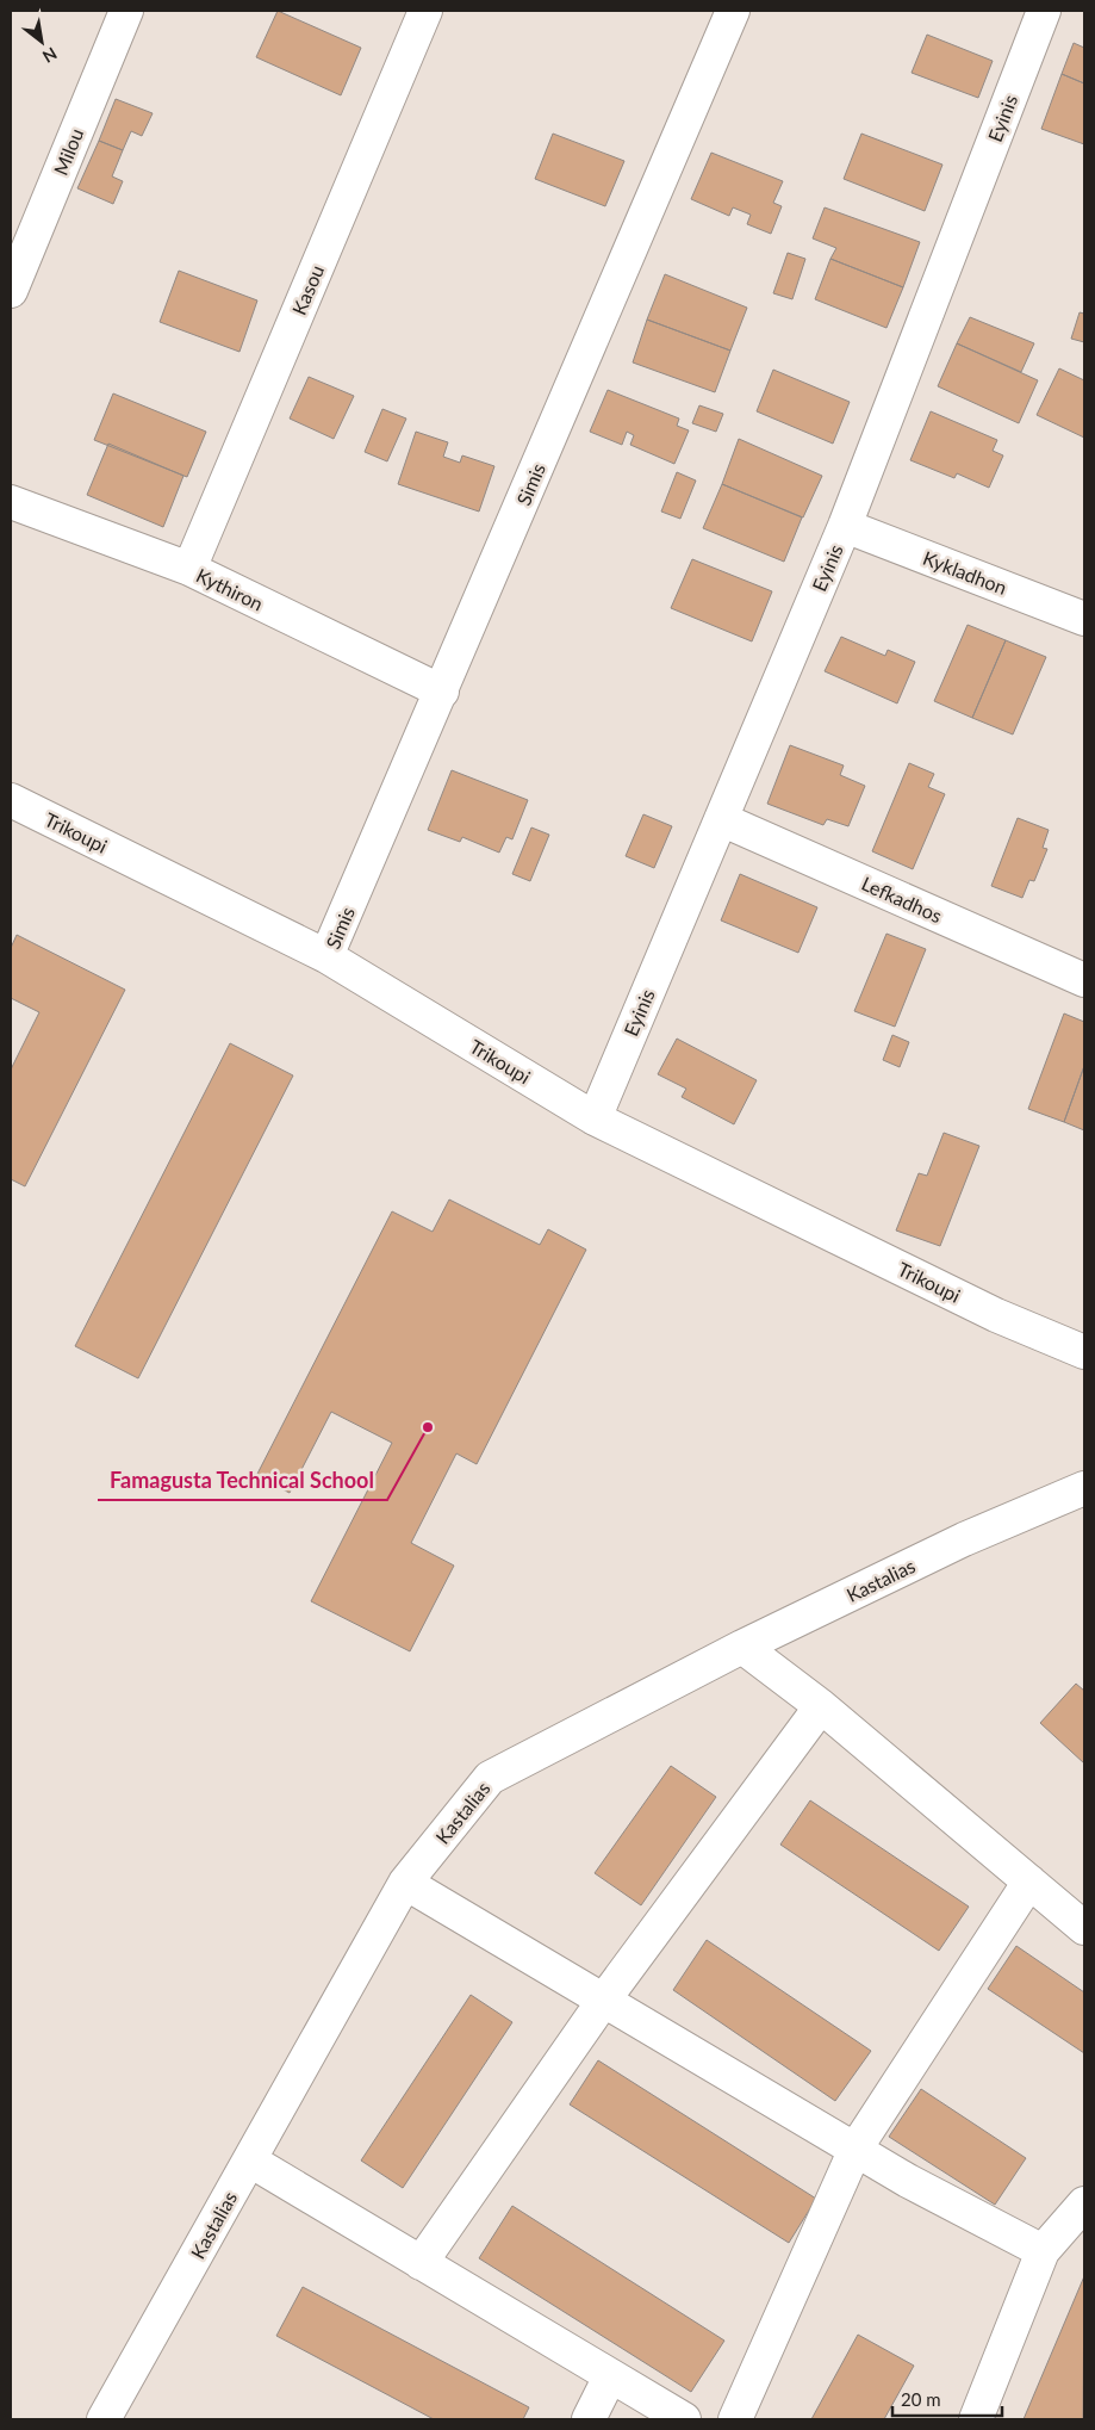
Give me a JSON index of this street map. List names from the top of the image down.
{
  "streets": {
    "street": [
      "Eyinis",
      "Milou",
      "Kasou",
      "Simis",
      "Kykladhon",
      "Kythiron",
      "Trikoupi",
      "Lefkadhos",
      "Kastalias"
    ]
  },
  "crossings": [
    ["Eyinis", "Kykladhon"],
    ["Eyinis", "Trikoupi"],
    ["Eyinis", "Lefkadhos"],
    ["Kasou", "Kythiron"],
    ["Simis", "Kythiron"],
    ["Simis", "Trikoupi"]
  ],
  "places": ["Famagusta Technical School"],
  "scale_bar": "20 m",
  "north": "bottom right"
}
